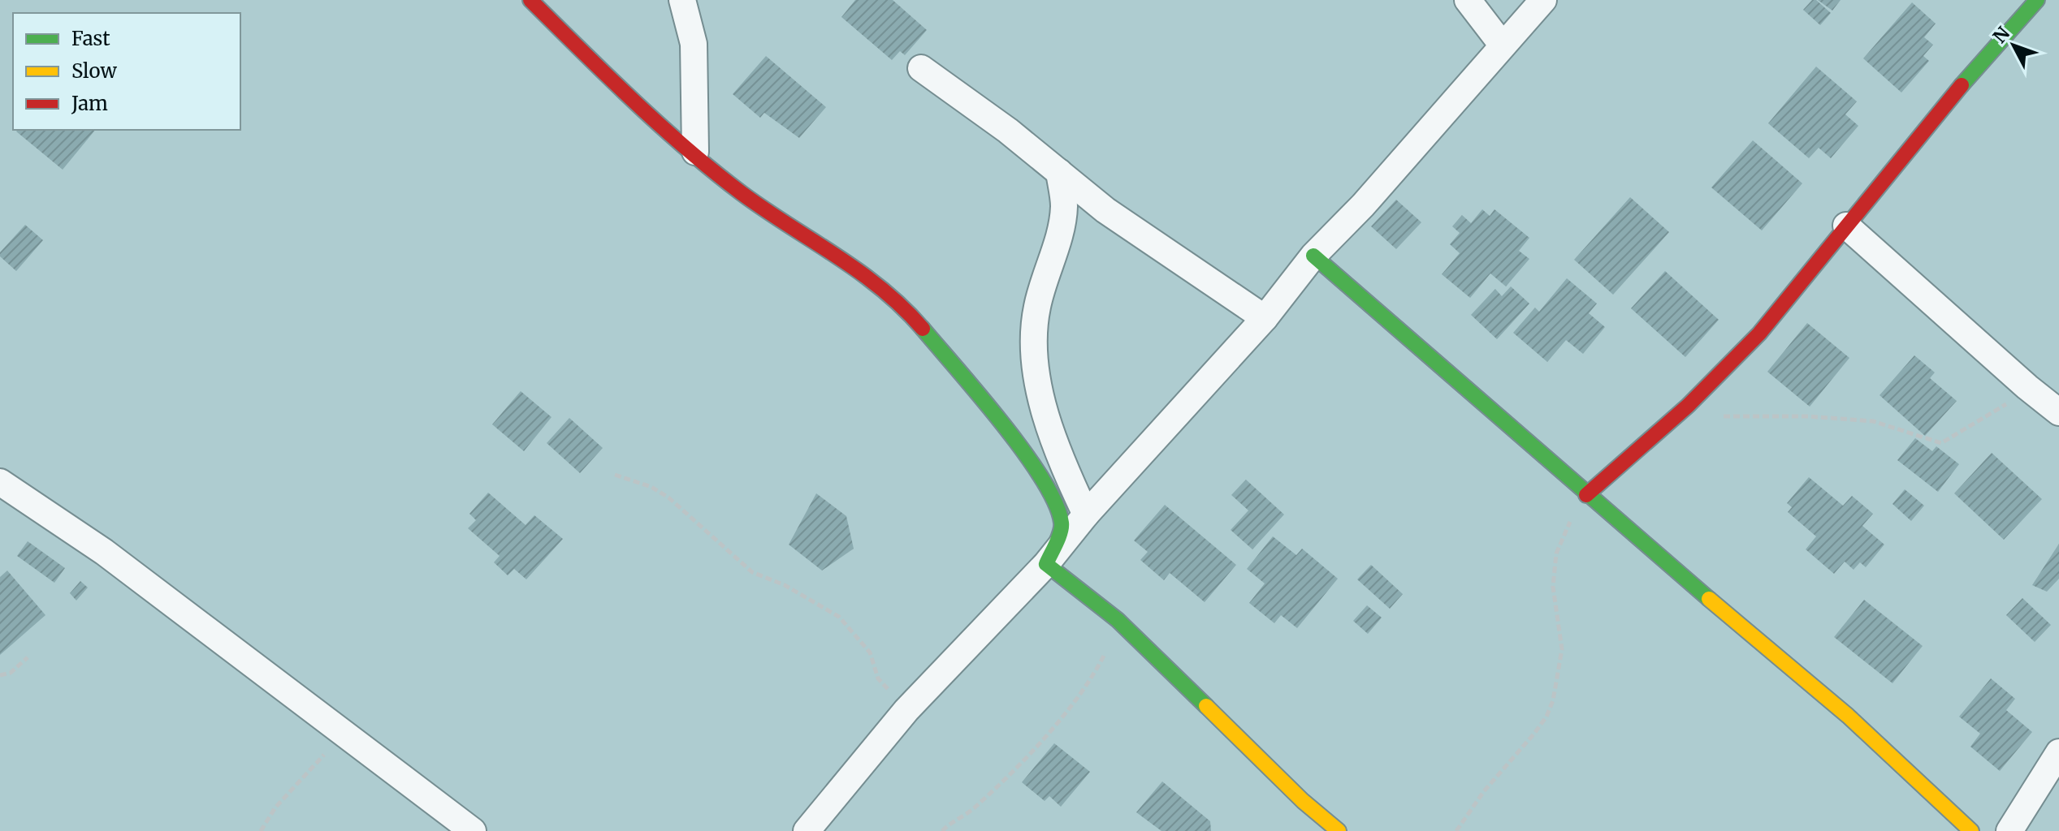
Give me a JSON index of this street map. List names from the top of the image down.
{
  "legend": ["Fast", "Slow", "Jam"],
  "north": "top left"
}
